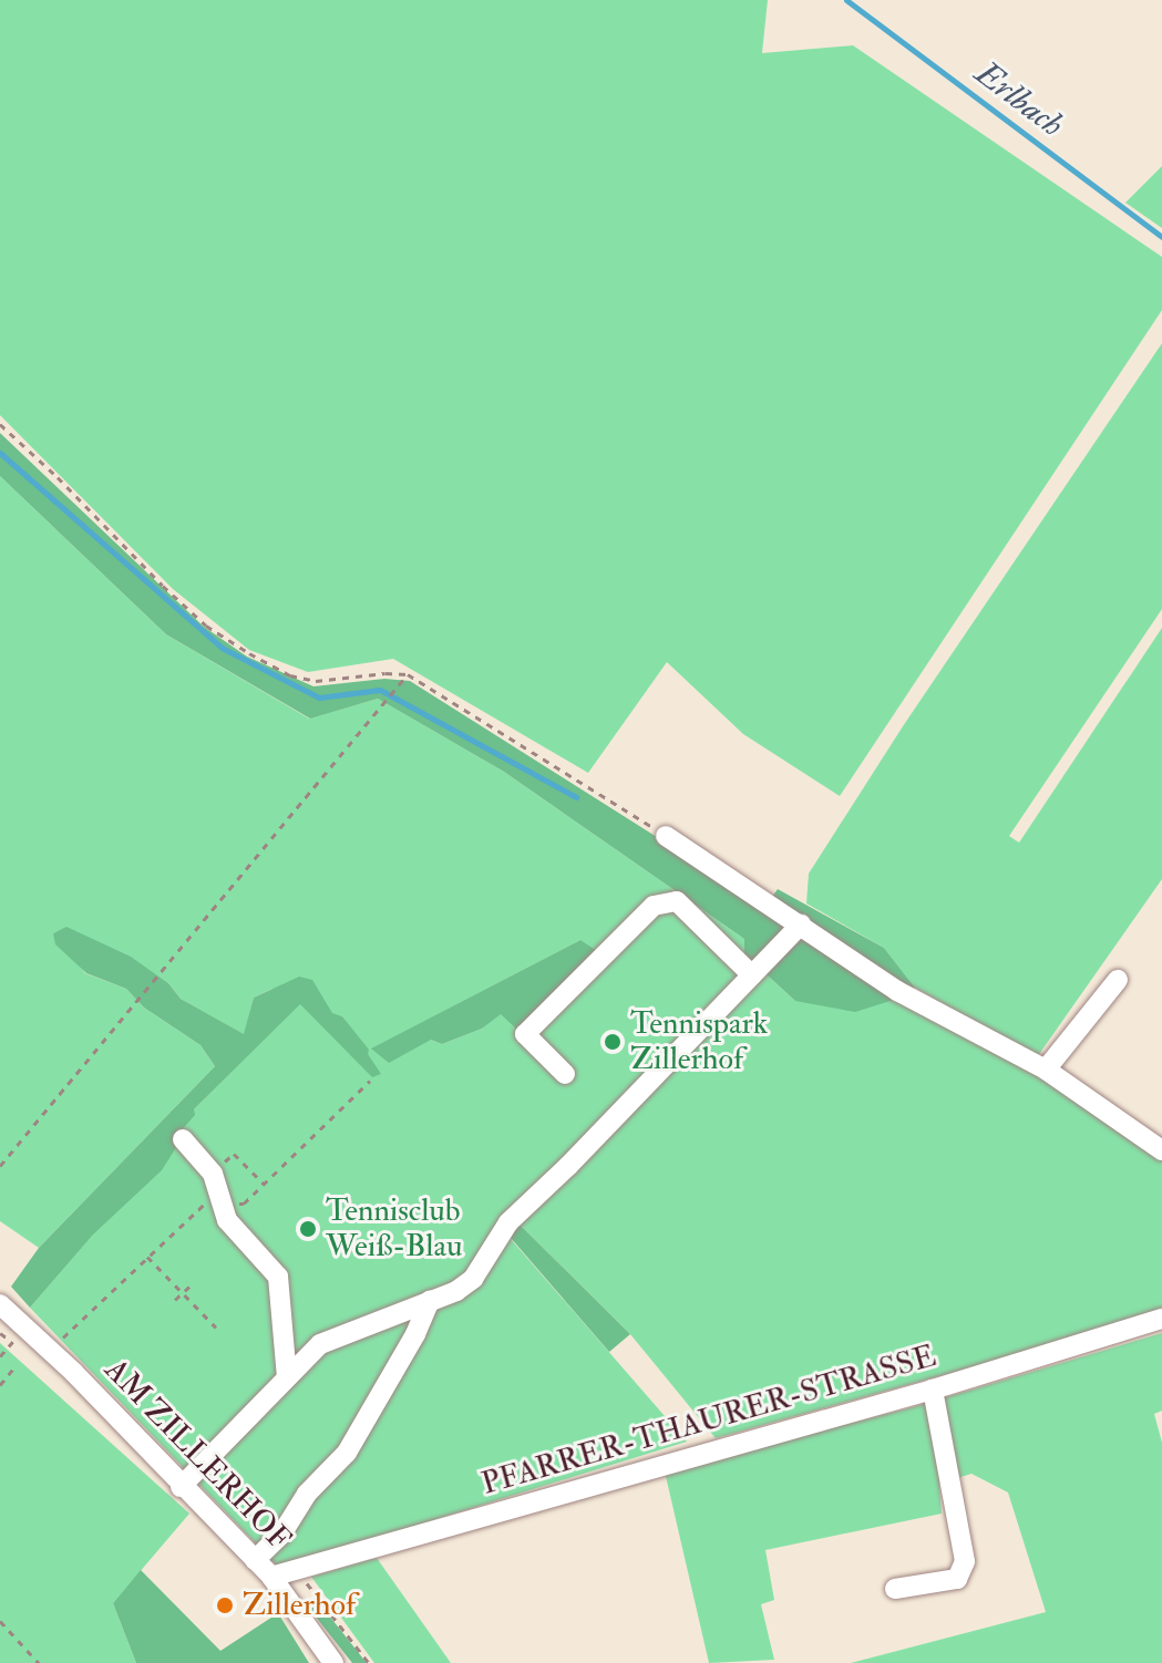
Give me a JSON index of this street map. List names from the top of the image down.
{
  "streets": {
    "street": ["PFARRER-THAURER-STRASSE", "AM ZILLERHOF"]
  },
  "crossings": [
    ["PFARRER-THAURER-STRASSE", "AM ZILLERHOF"]
  ],
  "water": ["Erlbach"],
  "places": ["Tennispark Zillerhof", "Tennisclub Weiß-Blau", "Zillerhof"]
}
